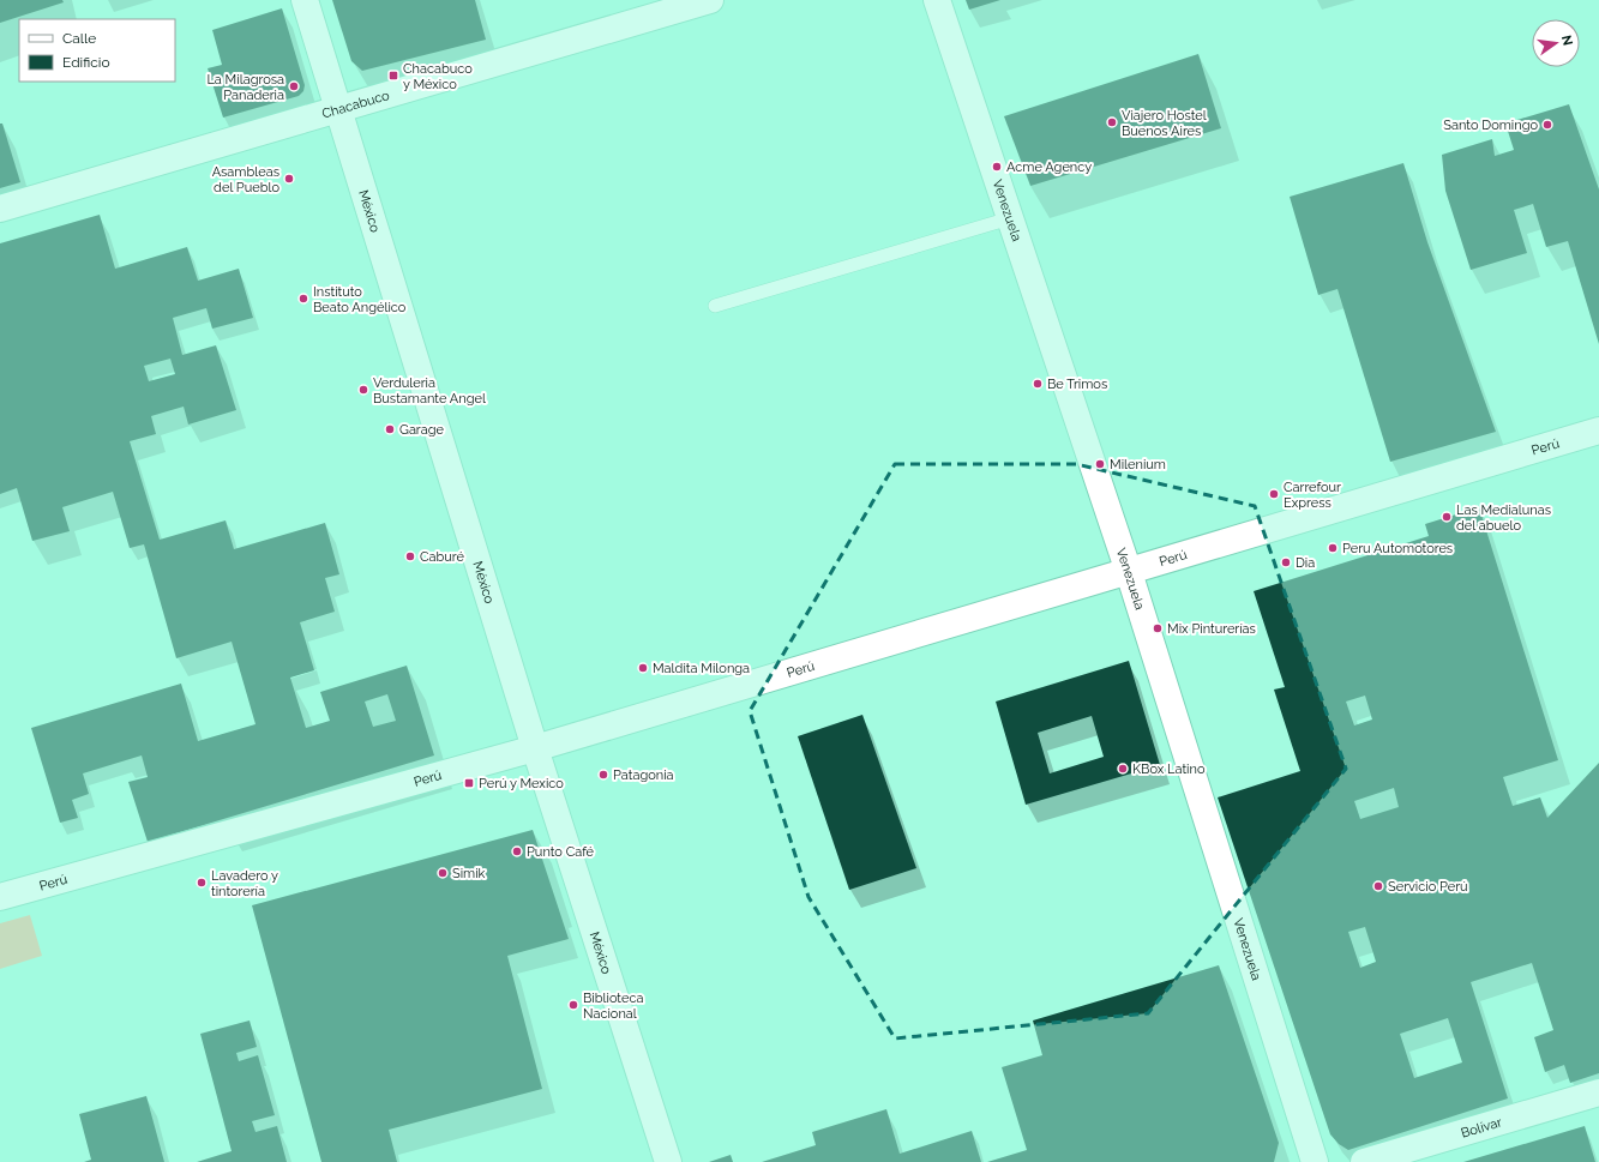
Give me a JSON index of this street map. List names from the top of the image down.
{
  "streets": {
    "street": [
      "Chacabuco",
      "México",
      "Venezuela",
      "Perú",
      "Bolívar"
    ]
  },
  "crossings": [
    ["Chacabuco", "México"],
    ["México", "Perú"],
    ["Venezuela", "Perú"]
  ],
  "places": {
    "transit": ["Chacabuco y México", "Perú y Mexico"],
    "other": [
      "La Milagrosa Panaderia",
      "Viajero Hostel Buenos Aires",
      "Santo Domingo",
      "Acme Agency",
      "Asambleas del Pueblo",
      "Instituto Beato Angélico",
      "Be Trimos",
      "Verduleria Bustamante Angel",
      "Garage",
      "Milenium",
      "Carrefour Express",
      "Las Medialunas del abuelo",
      "Peru Automotores",
      "Caburé",
      "Dia",
      "Mix Pinturerías",
      "Maldita Milonga",
      "KBox Latino",
      "Patagonia",
      "Punto Café",
      "Simik",
      "Lavadero y tintorería",
      "Servicio Perú",
      "Biblioteca Nacional"
    ]
  },
  "legend": ["Calle", "Edificio"],
  "north": "right"
}
